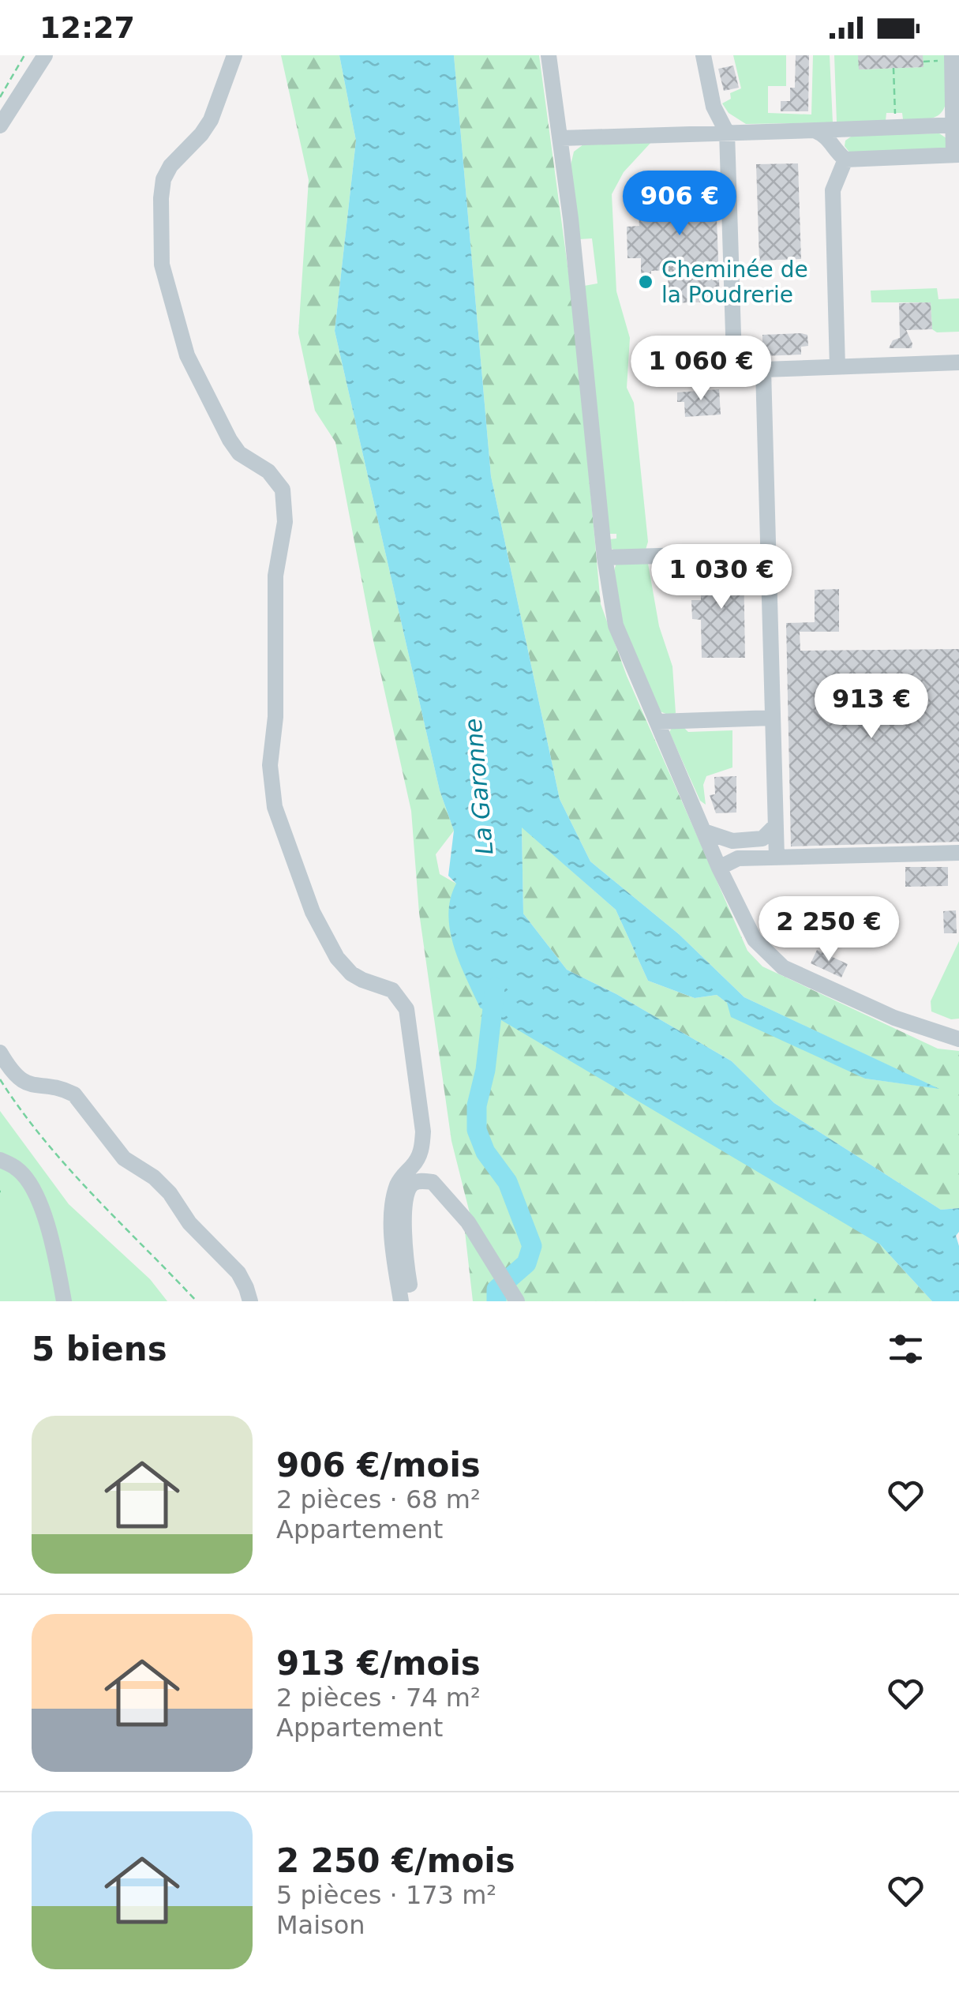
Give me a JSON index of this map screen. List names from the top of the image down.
{
  "water": ["La Garonne"],
  "places": ["Cheminée de la Poudrerie"],
  "page": {
    "status": "12:27",
    "price": [
      "906 €",
      "1 060 €",
      "1 030 €",
      "913 €",
      "2 250 €"
    ],
    "heading": "5 biens",
    "list": [
      {
        "name": "906 €/mois",
        "note": "2 pièces · 68 m² · Appartement"
      },
      {
        "name": "913 €/mois",
        "note": "2 pièces · 74 m² · Appartement"
      },
      {
        "name": "2 250 €/mois",
        "note": "5 pièces · 173 m² · Maison"
      }
    ]
  }
}
